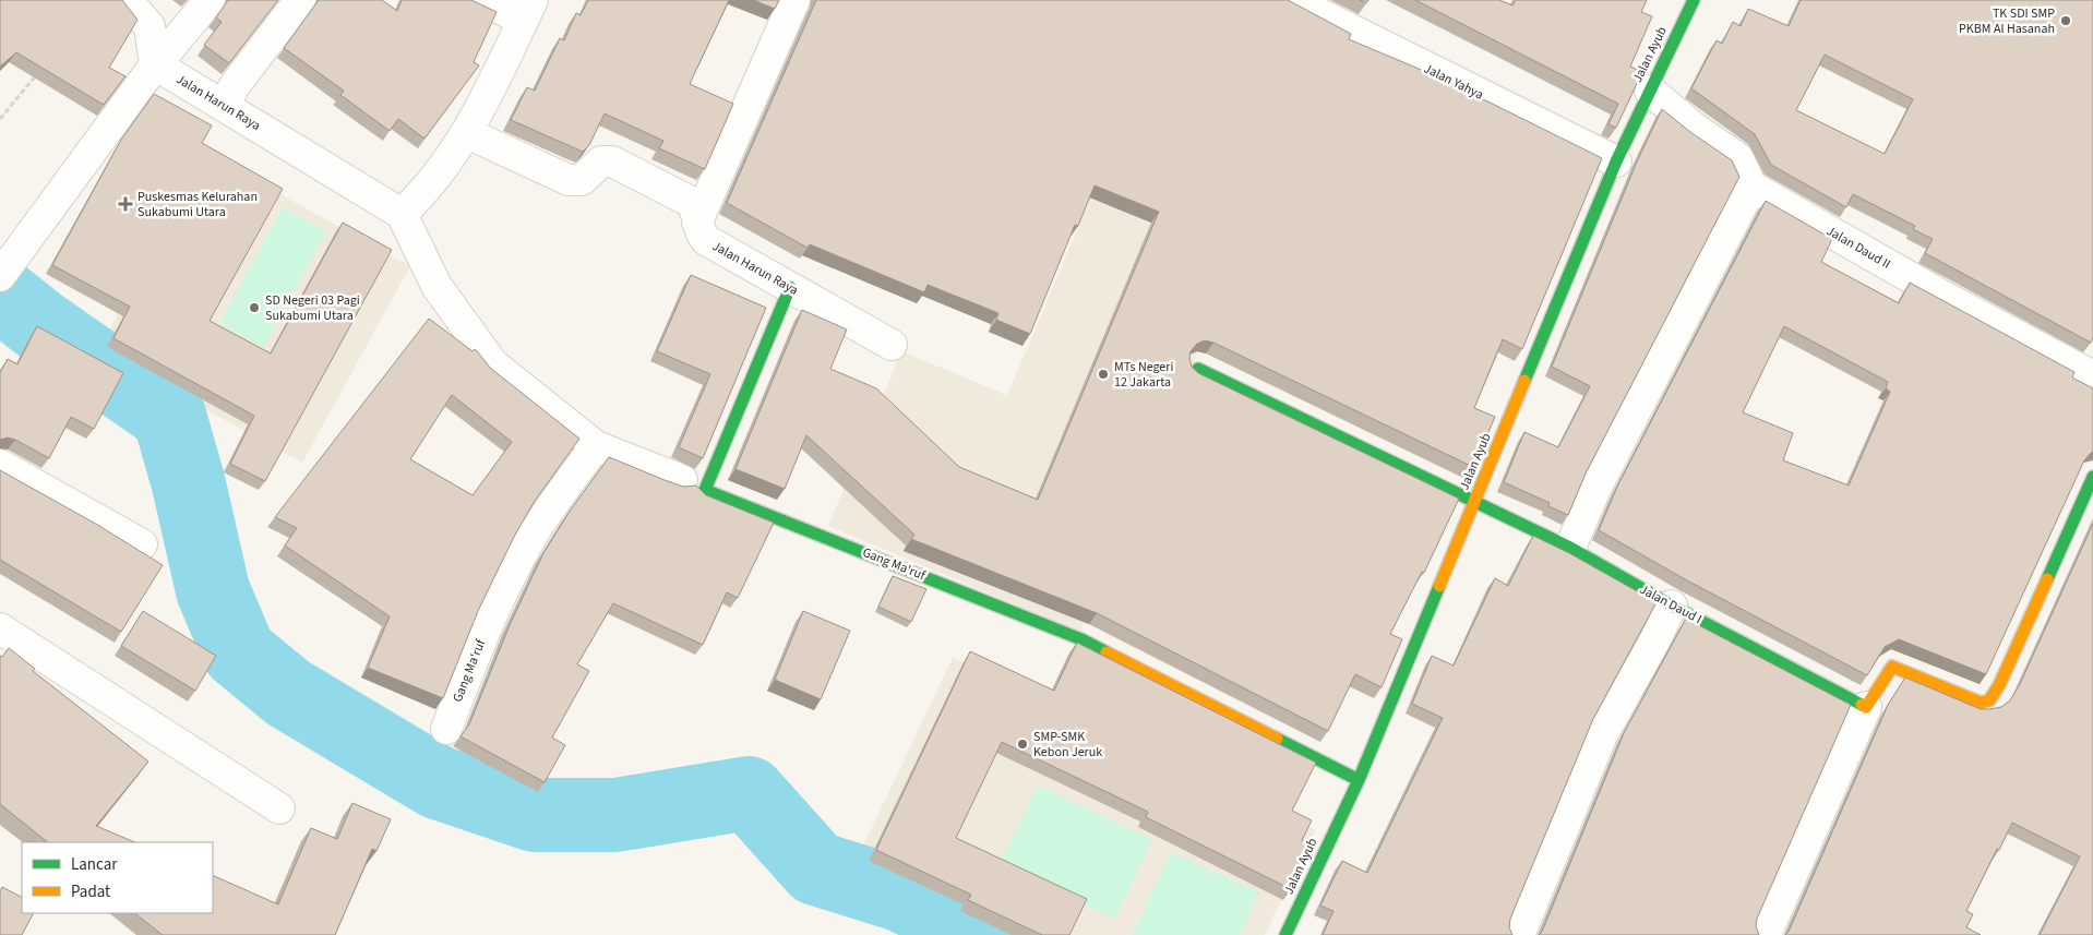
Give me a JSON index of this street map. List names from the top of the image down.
{
  "streets": {
    "street": [
      "Jalan Ayub",
      "Jalan Yahya",
      "Jalan Harun Raya",
      "Jalan Daud II",
      "Gang Ma'ruf",
      "Jalan Daud I"
    ]
  },
  "crossings": [
    ["Jalan Ayub", "Jalan Yahya"],
    ["Jalan Ayub", "Gang Ma'ruf"],
    ["Jalan Ayub", "Jalan Daud I"],
    ["Jalan Harun Raya", "Gang Ma'ruf"]
  ],
  "places": {
    "other": [
      "TK SDI SMP PKBM Al Hasanah",
      "SD Negeri 03 Pagi Sukabumi Utara",
      "MTs Negeri 12 Jakarta",
      "SMP-SMK Kebon Jeruk"
    ],
    "health": ["Puskesmas Kelurahan Sukabumi Utara"]
  },
  "legend": ["Lancar", "Padat"]
}
